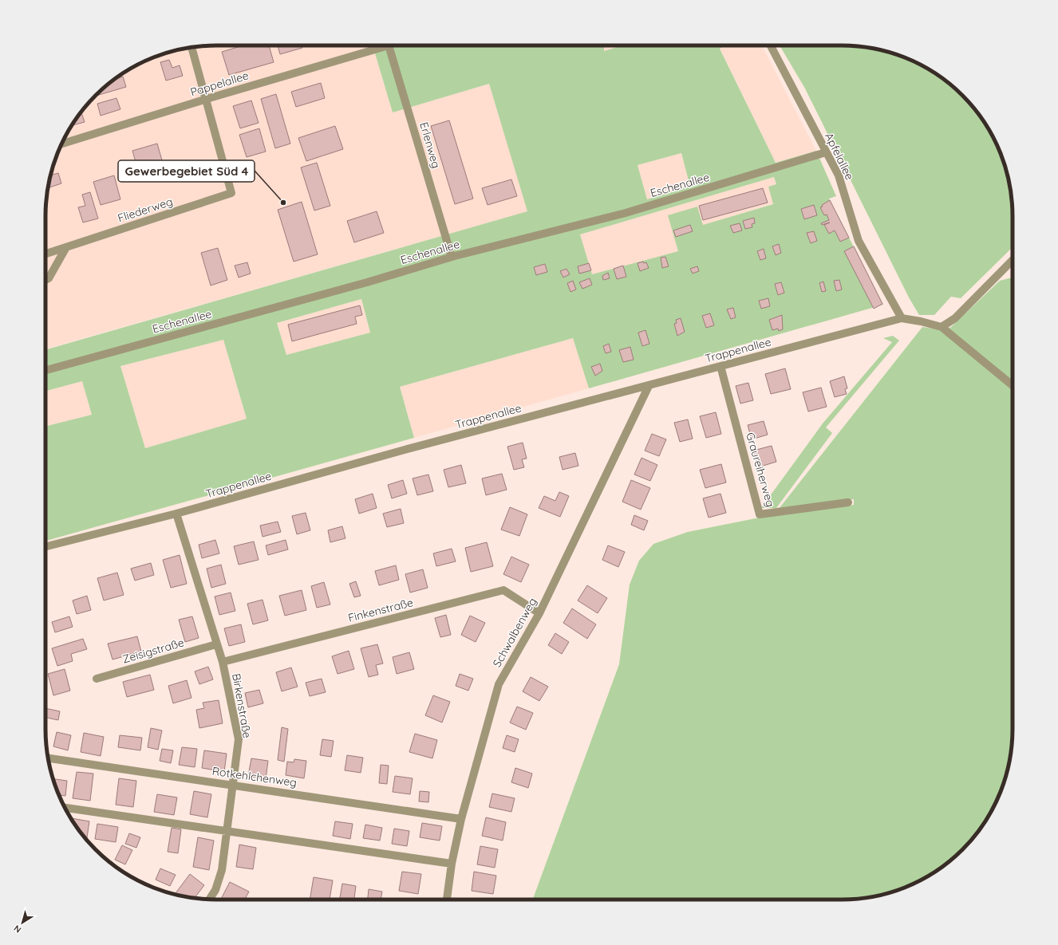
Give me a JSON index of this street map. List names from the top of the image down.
{
  "streets": {
    "street": [
      "Pappelallee",
      "Erlenweg",
      "Apfelallee",
      "Eschenallee",
      "Fliederweg",
      "Trappenallee",
      "Graureiherweg",
      "Finkenstraße",
      "Schwalbenweg",
      "Zeisigstraße",
      "Birkenstraße",
      "Rotkehlchenweg"
    ]
  },
  "crossings": [
    ["Pappelallee", "Fliederweg"],
    ["Erlenweg", "Eschenallee"],
    ["Apfelallee", "Eschenallee"],
    ["Apfelallee", "Trappenallee"],
    ["Trappenallee", "Graureiherweg"],
    ["Trappenallee", "Schwalbenweg"],
    ["Trappenallee", "Birkenstraße"],
    ["Finkenstraße", "Schwalbenweg"],
    ["Finkenstraße", "Birkenstraße"],
    ["Schwalbenweg", "Rotkehlchenweg"],
    ["Zeisigstraße", "Birkenstraße"],
    ["Birkenstraße", "Rotkehlchenweg"]
  ],
  "places": ["Gewerbegebiet Süd 4"],
  "north": "bottom left"
}
